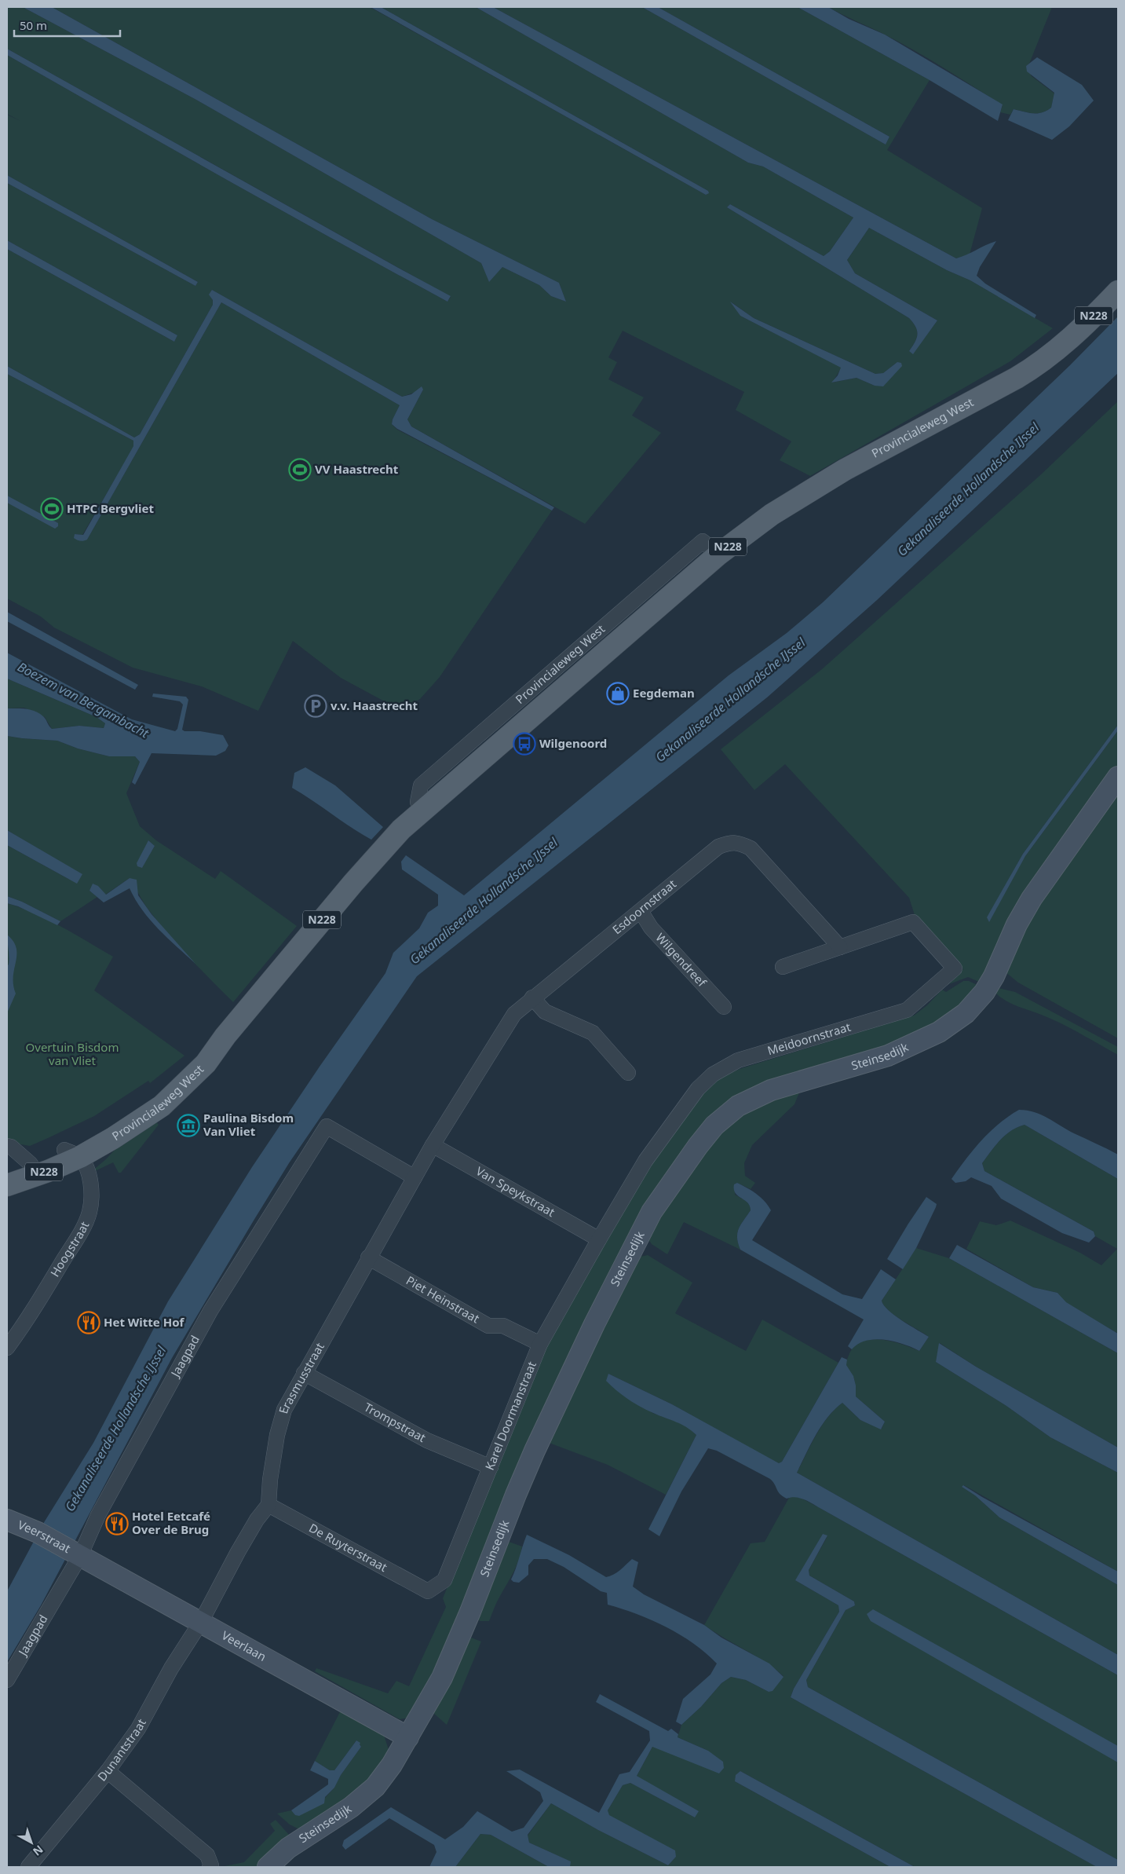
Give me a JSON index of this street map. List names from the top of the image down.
{
  "streets": {
    "main road": ["N228", "Provincialeweg West"],
    "street": [
      "Esdoornstraat",
      "Wilgendreef",
      "Meidoornstraat",
      "Steinsedijk",
      "Van Speykstraat",
      "Hoogstraat",
      "Piet Heinstraat",
      "Jaagpad",
      "Erasmusstraat",
      "Karel Doormanstraat",
      "Trompstraat",
      "Veerstraat",
      "De Ruyterstraat",
      "Veerlaan",
      "Dunantstraat"
    ]
  },
  "crossings": [
    ["N228", "Provincialeweg West"],
    ["N228", "Hoogstraat"],
    ["Provincialeweg West", "Hoogstraat"],
    ["Esdoornstraat", "Wilgendreef"],
    ["Esdoornstraat", "Meidoornstraat"],
    ["Esdoornstraat", "Van Speykstraat"],
    ["Esdoornstraat", "Erasmusstraat"],
    ["Meidoornstraat", "Van Speykstraat"],
    ["Meidoornstraat", "Karel Doormanstraat"],
    ["Steinsedijk", "Veerlaan"],
    ["Van Speykstraat", "Erasmusstraat"],
    ["Van Speykstraat", "Karel Doormanstraat"],
    ["Piet Heinstraat", "Erasmusstraat"],
    ["Piet Heinstraat", "Karel Doormanstraat"],
    ["Jaagpad", "Erasmusstraat"],
    ["Jaagpad", "Veerstraat"],
    ["Jaagpad", "Veerlaan"],
    ["Erasmusstraat", "Trompstraat"],
    ["Erasmusstraat", "De Ruyterstraat"],
    ["Karel Doormanstraat", "Trompstraat"],
    ["Karel Doormanstraat", "De Ruyterstraat"],
    ["Veerstraat", "Veerlaan"],
    ["Veerlaan", "Dunantstraat"]
  ],
  "water": ["Gekanaliseerde Hollandsche IJssel", "Boezem van Bergambacht"],
  "parks": ["Overtuin Bisdom van Vliet"],
  "places": {
    "sports": ["VV Haastrecht", "HTPC Bergvliet"],
    "shop": ["Eegdeman"],
    "parking": ["v.v. Haastrecht"],
    "bus stop": ["Wilgenoord"],
    "museum": ["Paulina Bisdom Van Vliet"],
    "restaurant": ["Het Witte Hof", "Hotel Eetcafé Over de Brug"]
  },
  "scale_bar": "50 m",
  "north": "bottom right"
}
